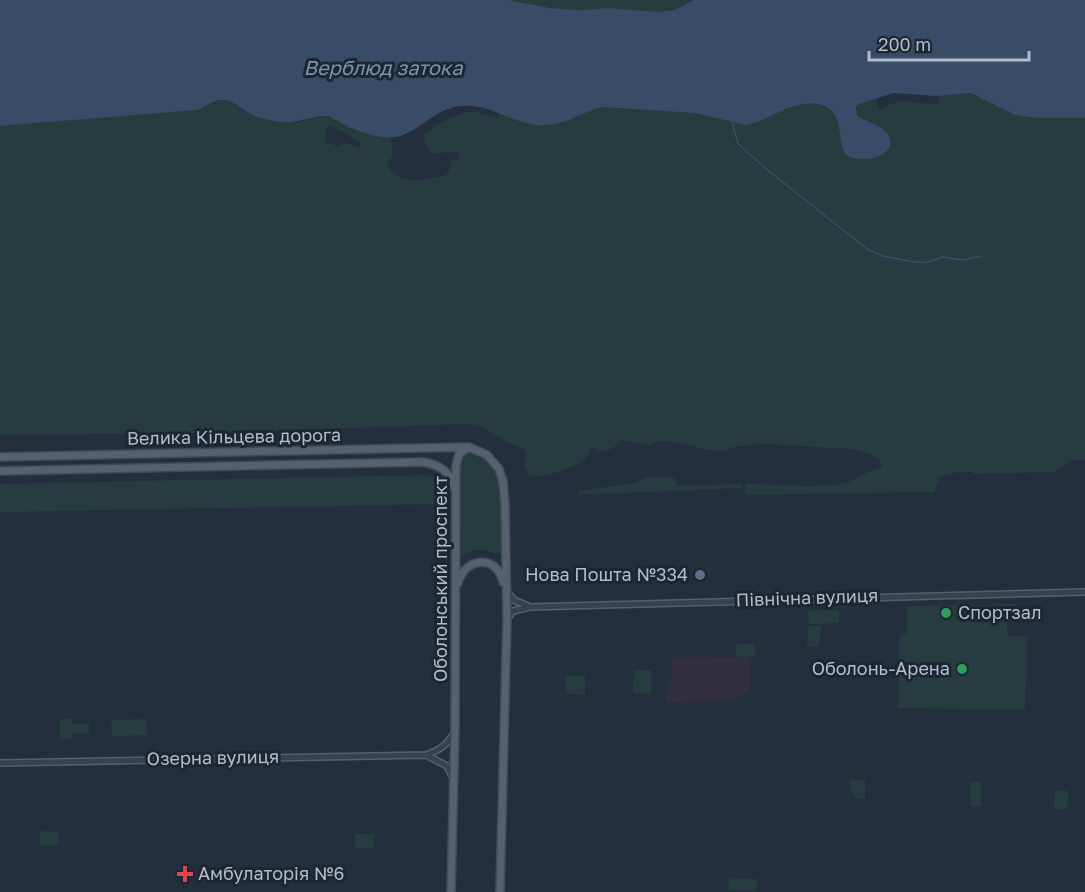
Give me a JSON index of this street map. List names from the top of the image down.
{
  "streets": {
    "main road": ["Велика Кільцева дорога", "Оболонський проспект"],
    "street": ["Північна вулиця", "Озерна вулиця"]
  },
  "crossings": [
    ["Велика Кільцева дорога", "Оболонський проспект"]
  ],
  "water": ["Верблюд затока"],
  "places": {
    "other": ["Нова Пошта №334", "Спортзал", "Оболонь-Арена"],
    "health": ["Амбулаторія №6"]
  },
  "scale_bar": "200 m"
}
